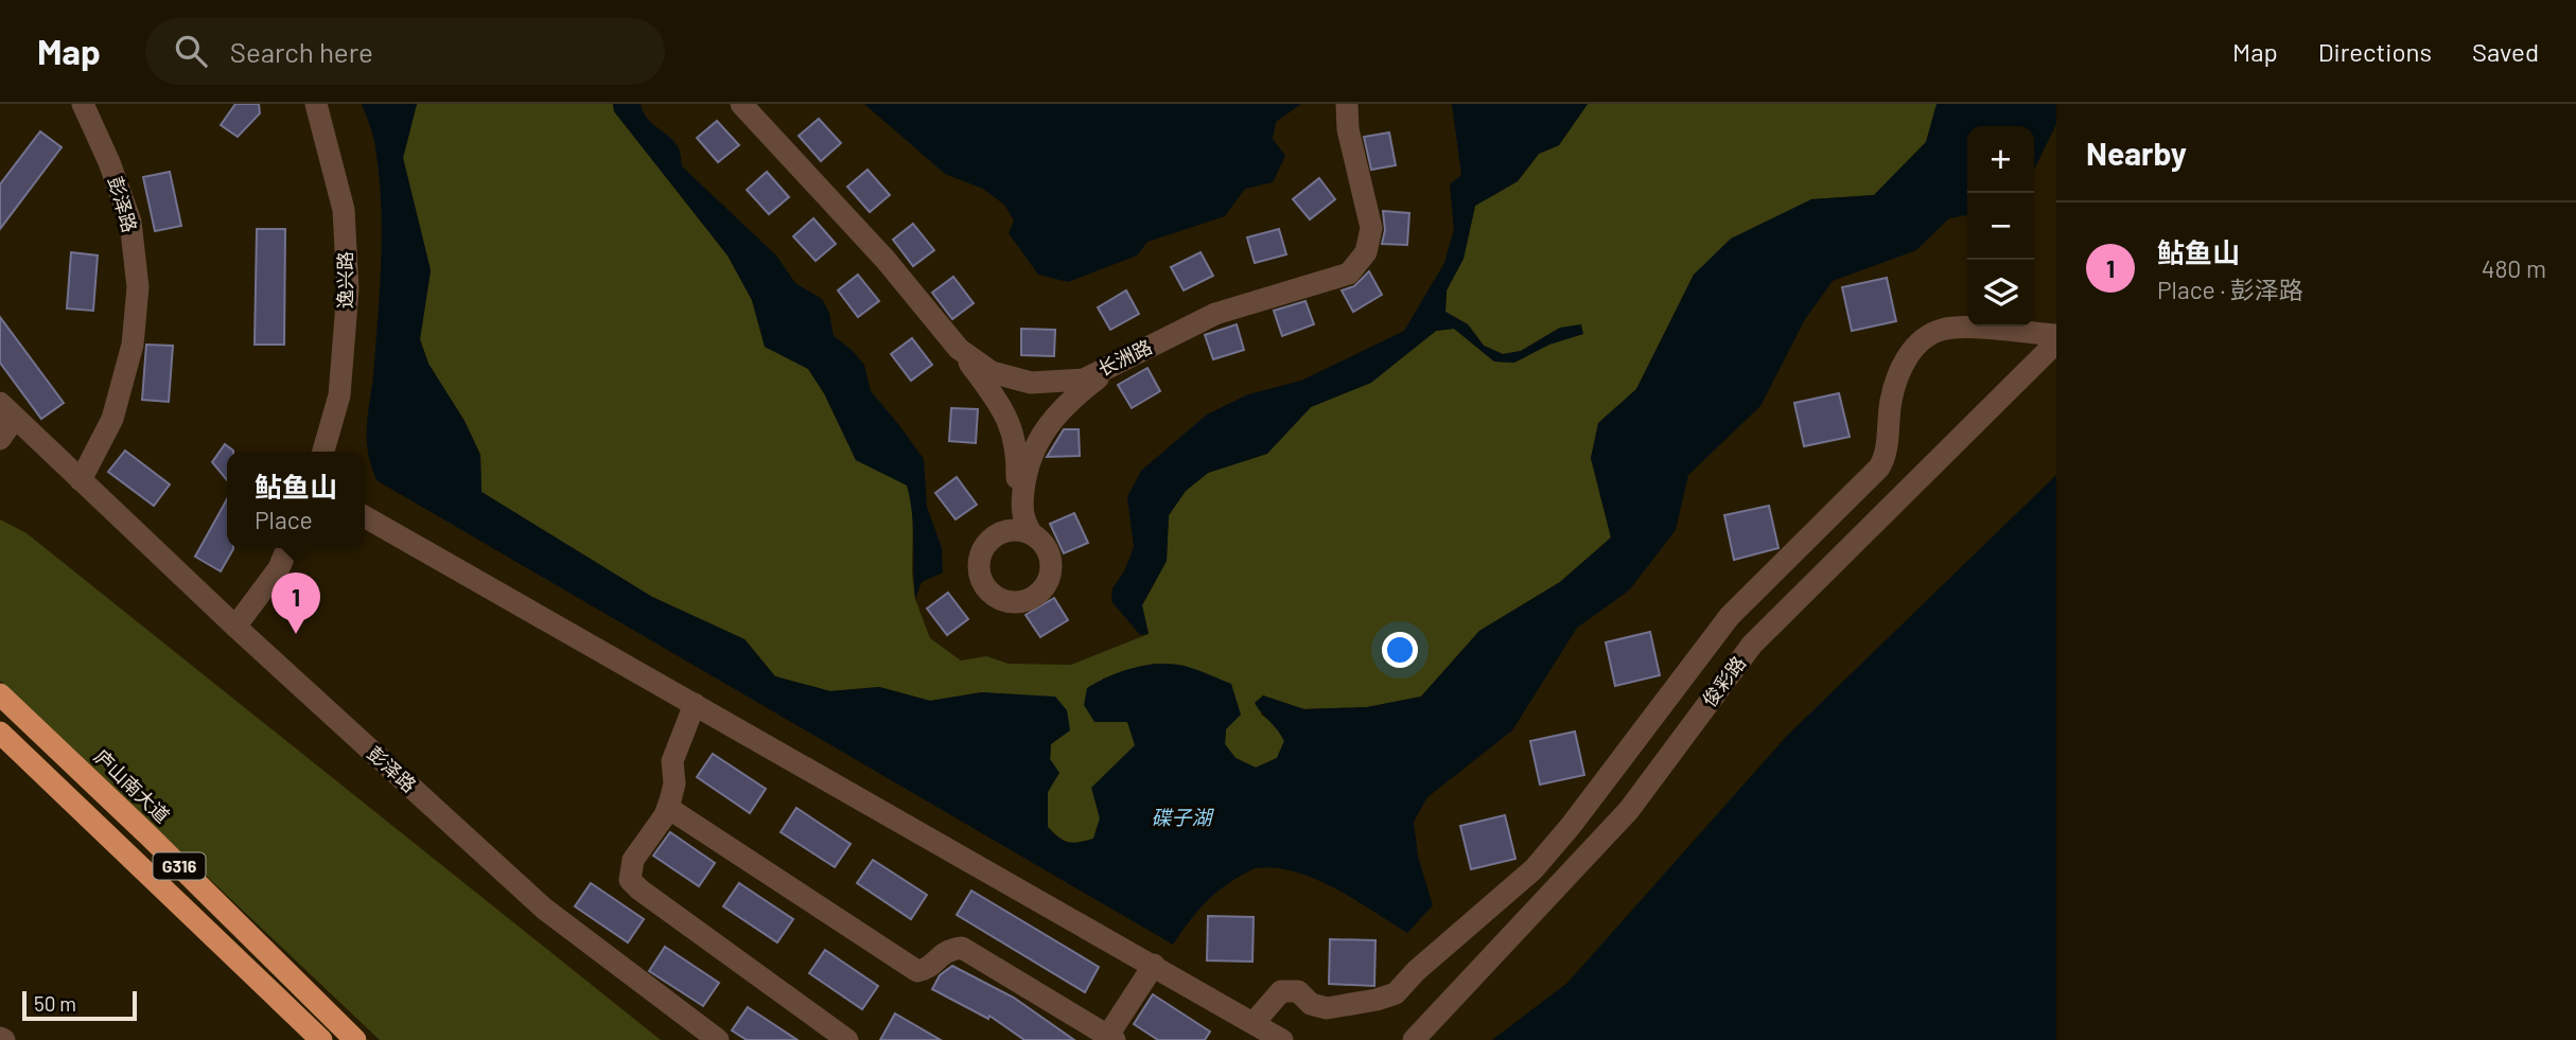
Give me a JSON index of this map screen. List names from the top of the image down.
{
  "streets": {
    "highway": ["庐山南大道", "G316"],
    "street": [
      "彭泽路",
      "逸兴路",
      "长洲路",
      "俊彩路"
    ]
  },
  "water": ["碟子湖"],
  "scale_bar": "50 m",
  "page": {
    "header": "Map",
    "search": "Search here",
    "nav": ["Map", "Directions", "Saved"],
    "heading": "Nearby",
    "map_buttons": ["+", "−"],
    "list": [
      {
        "mark": "1",
        "name": "鲇鱼山",
        "note": "Place · 彭泽路",
        "value": "480 m"
      }
    ],
    "popup": ["鲇鱼山", "Place"],
    "pins": "1",
    "scale": "50 m"
  }
}
